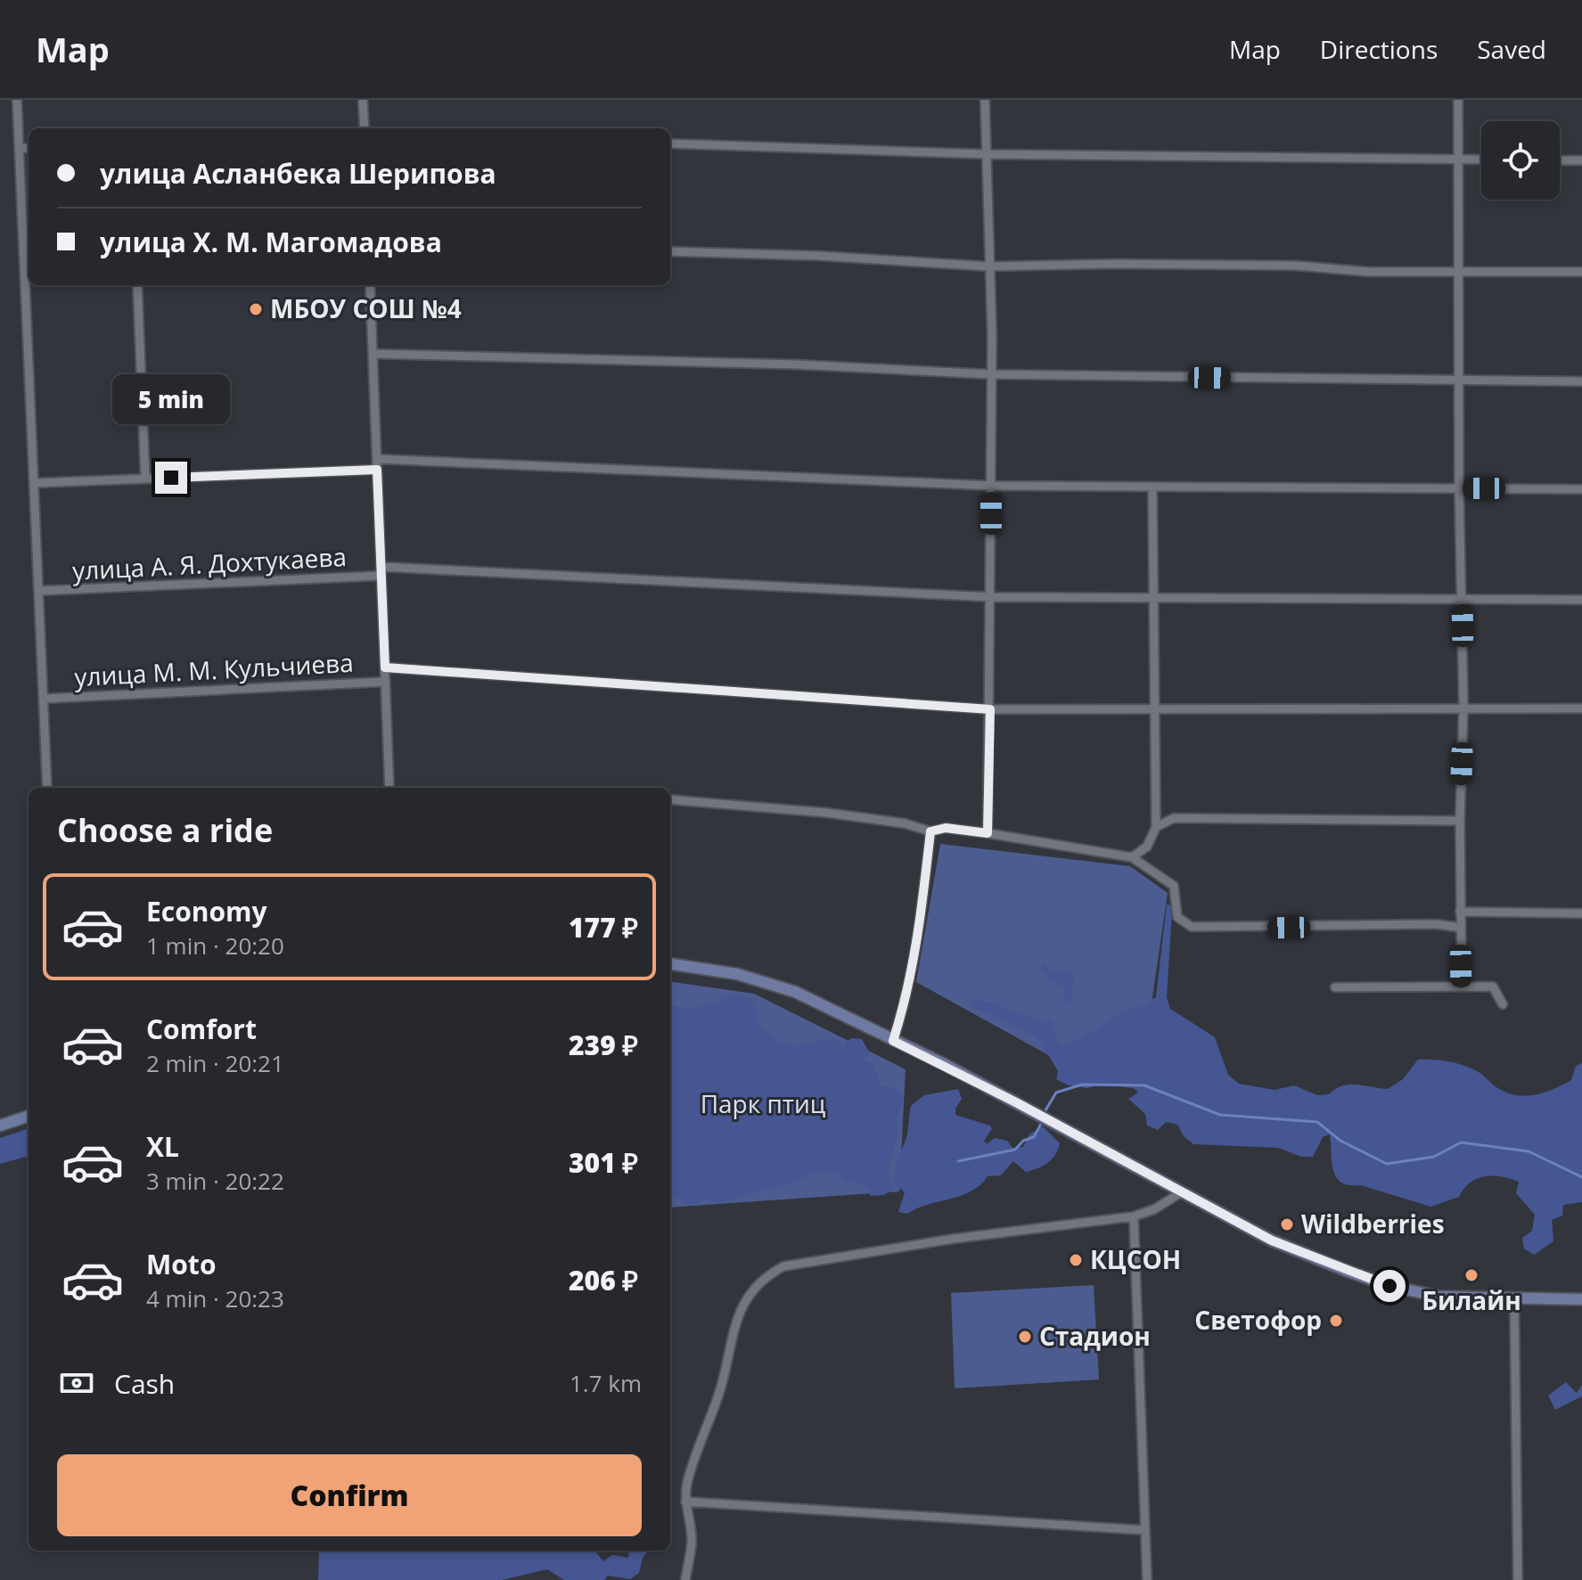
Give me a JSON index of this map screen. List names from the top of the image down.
{
  "streets": {
    "street": ["улица А. Я. Дохтукаева", "улица М. М. Кульчиева"]
  },
  "parks": ["Парк птиц"],
  "places": [
    "МБОУ СОШ №4",
    "Wildberries",
    "КЦСОН",
    "Билайн",
    "Светофор",
    "Стадион"
  ],
  "page": {
    "header": "Map",
    "nav": ["Map", "Directions", "Saved"],
    "banner": ["улица Асланбека Шерипова", "улица Х. М. Магомадова"],
    "bubble": "5 min",
    "heading": "Choose a ride",
    "list": [
      {
        "name": "Economy",
        "note": "1 min · 20:20",
        "value": "177 ₽"
      },
      {
        "name": "Comfort",
        "note": "2 min · 20:21",
        "value": "239 ₽"
      },
      {
        "name": "XL",
        "note": "3 min · 20:22",
        "value": "301 ₽"
      },
      {
        "name": "Moto",
        "note": "4 min · 20:23",
        "value": "206 ₽"
      }
    ],
    "pay": ["Cash", "1.7 km"],
    "buttons": "Confirm"
  }
}
